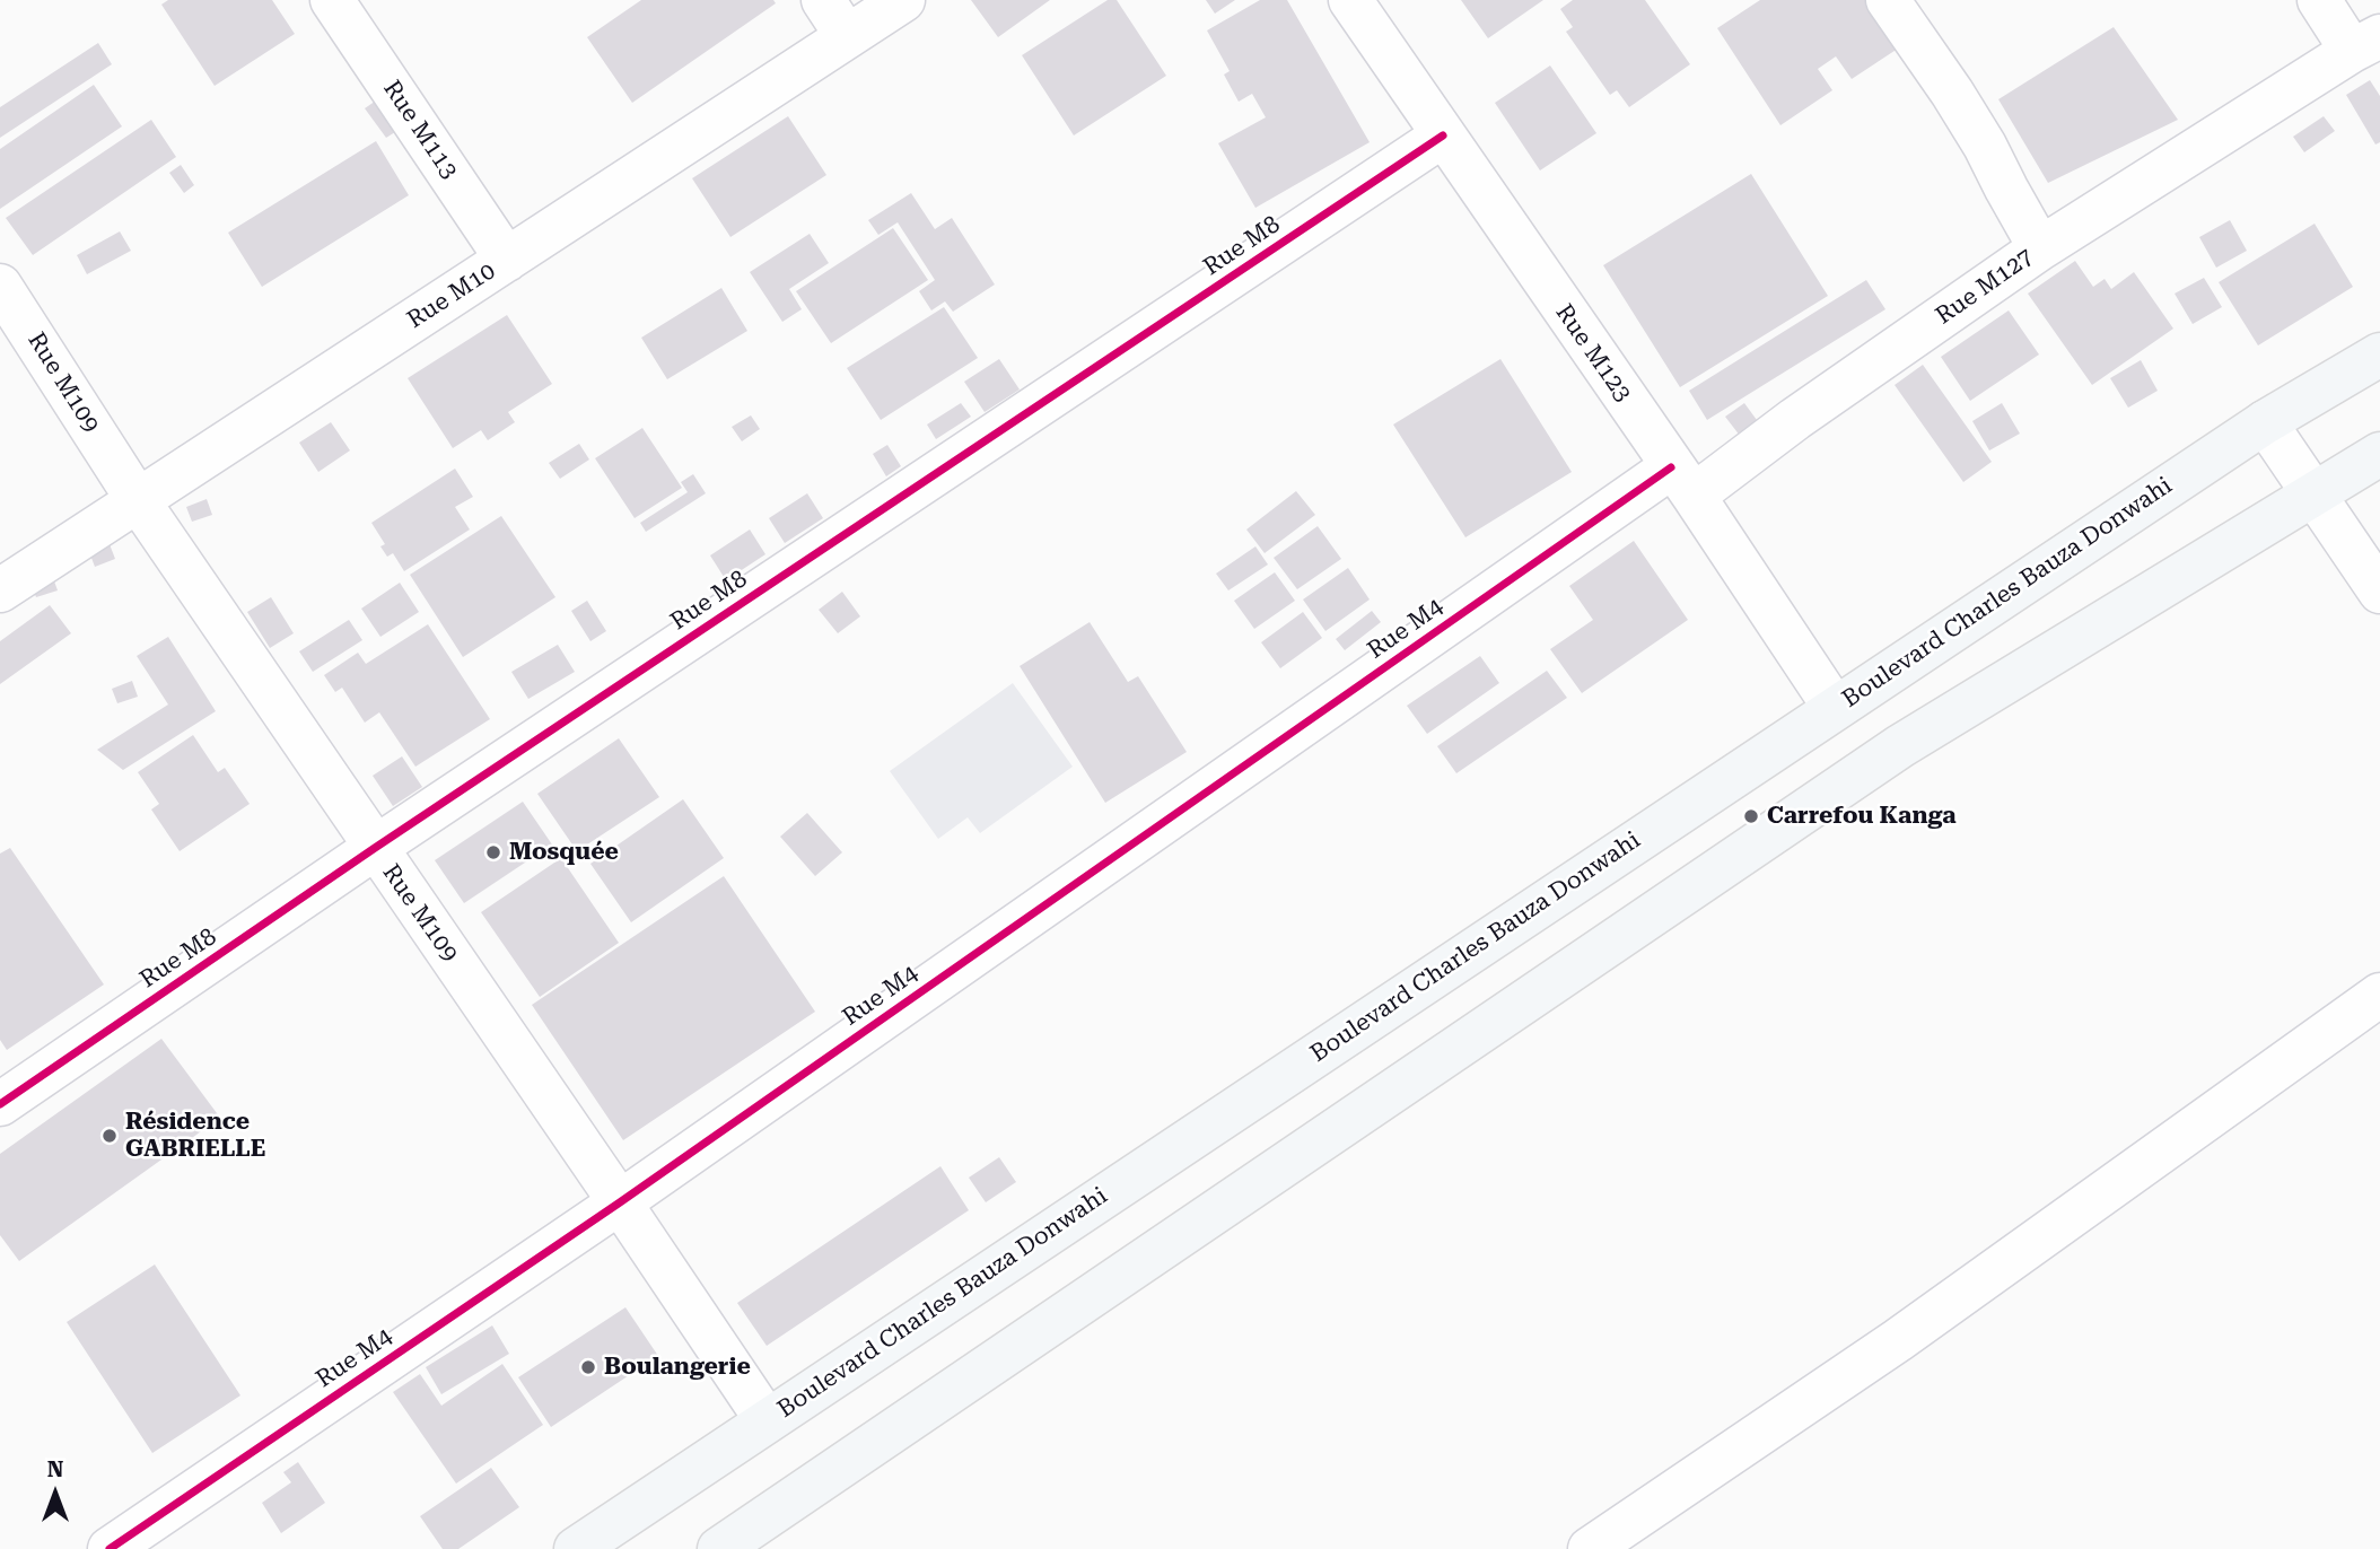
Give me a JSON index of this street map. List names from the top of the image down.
{
  "streets": {
    "main road": ["Boulevard Charles Bauza Donwahi"],
    "street": [
      "Rue M113",
      "Rue M8",
      "Rue M127",
      "Rue M10",
      "Rue M123",
      "Rue M109",
      "Rue M4"
    ]
  },
  "crossings": [
    ["Rue M113", "Rue M10"],
    ["Rue M8", "Rue M123"],
    ["Rue M8", "Rue M109"],
    ["Rue M127", "Rue M123"],
    ["Rue M127", "Rue M4"],
    ["Rue M10", "Rue M109"],
    ["Rue M123", "Boulevard Charles Bauza Donwahi"],
    ["Rue M123", "Rue M4"],
    ["Rue M109", "Boulevard Charles Bauza Donwahi"],
    ["Rue M109", "Rue M4"]
  ],
  "places": [
    "Carrefou Kanga",
    "Mosquée",
    "Résidence GABRIELLE",
    "Boulangerie"
  ],
  "north": "top"
}
